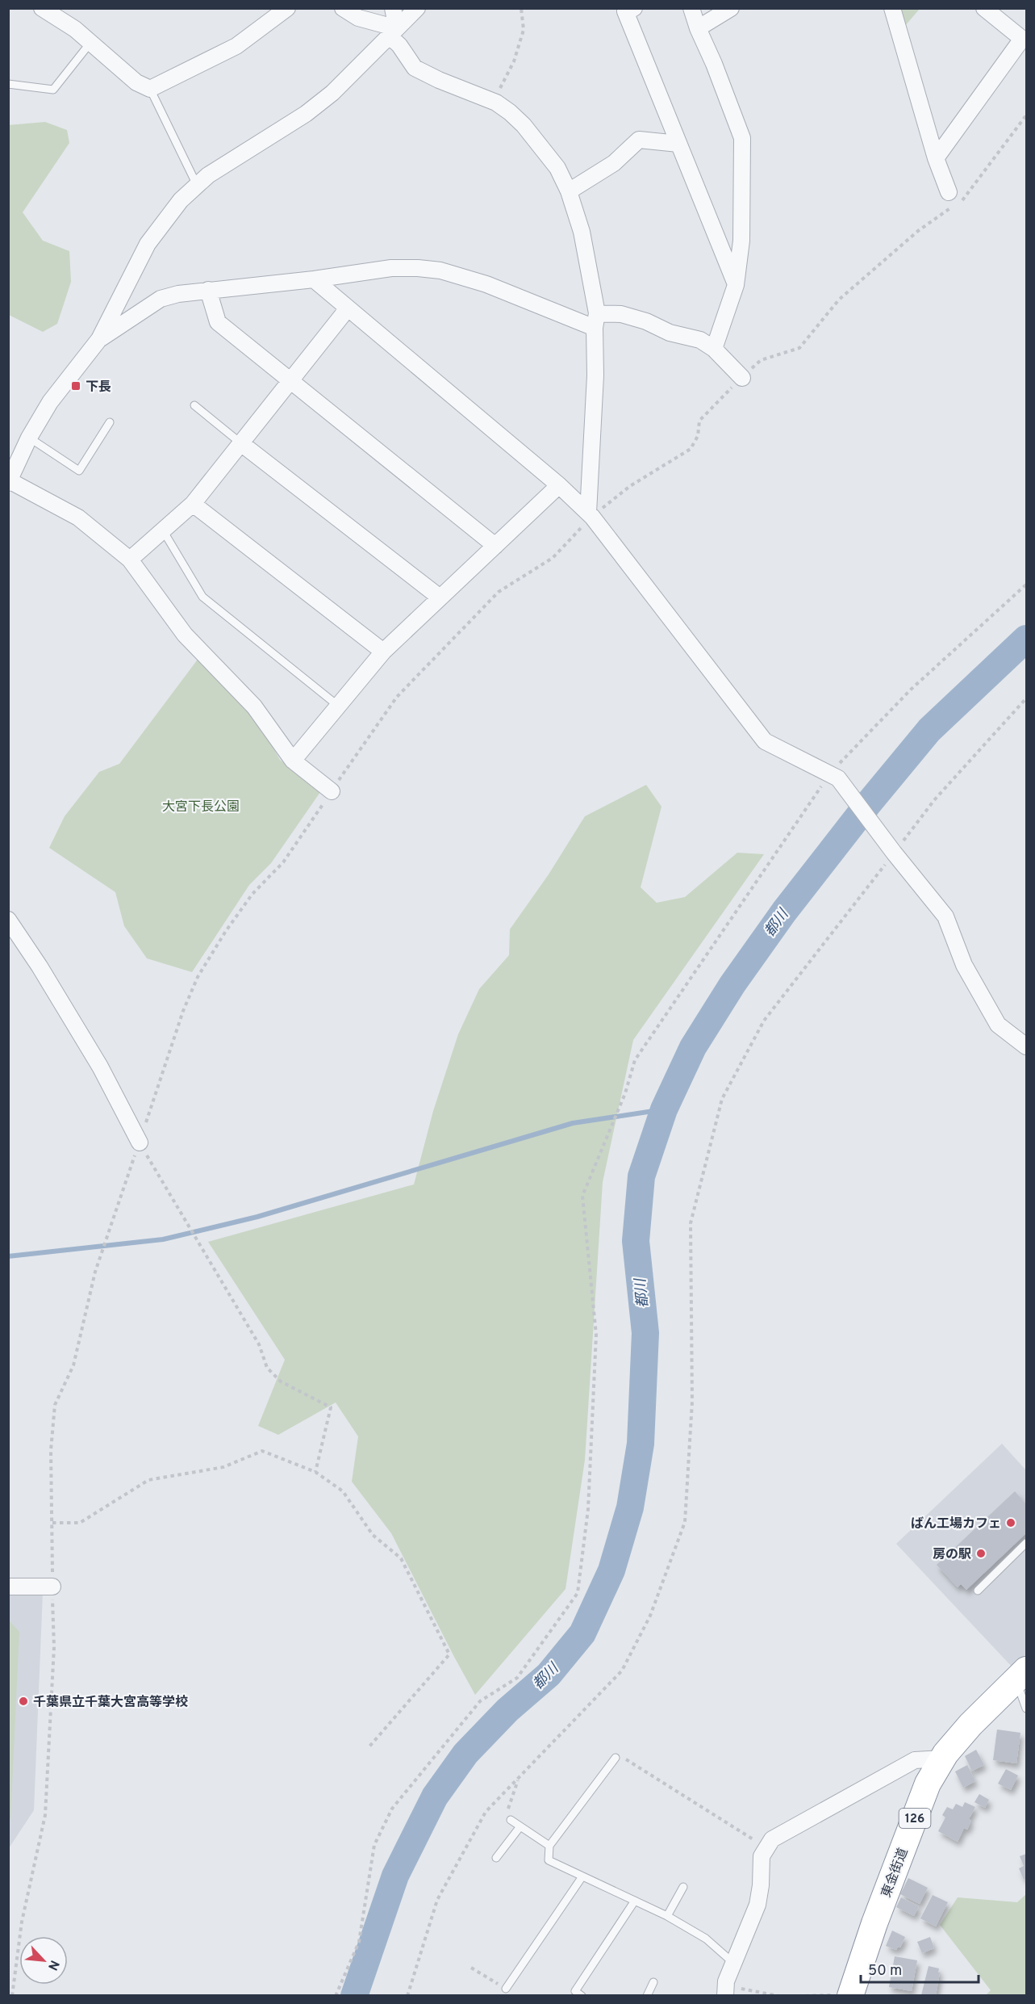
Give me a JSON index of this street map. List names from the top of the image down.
{
  "streets": {
    "highway": ["126", "東金街道"]
  },
  "water": ["都川"],
  "parks": ["大宮下長公園"],
  "places": {
    "transit": ["下長"],
    "other": ["ばん工場カフェ", "房の駅", "千葉県立千葉大宮高等学校"]
  },
  "scale_bar": "50 m",
  "north": "bottom right"
}
